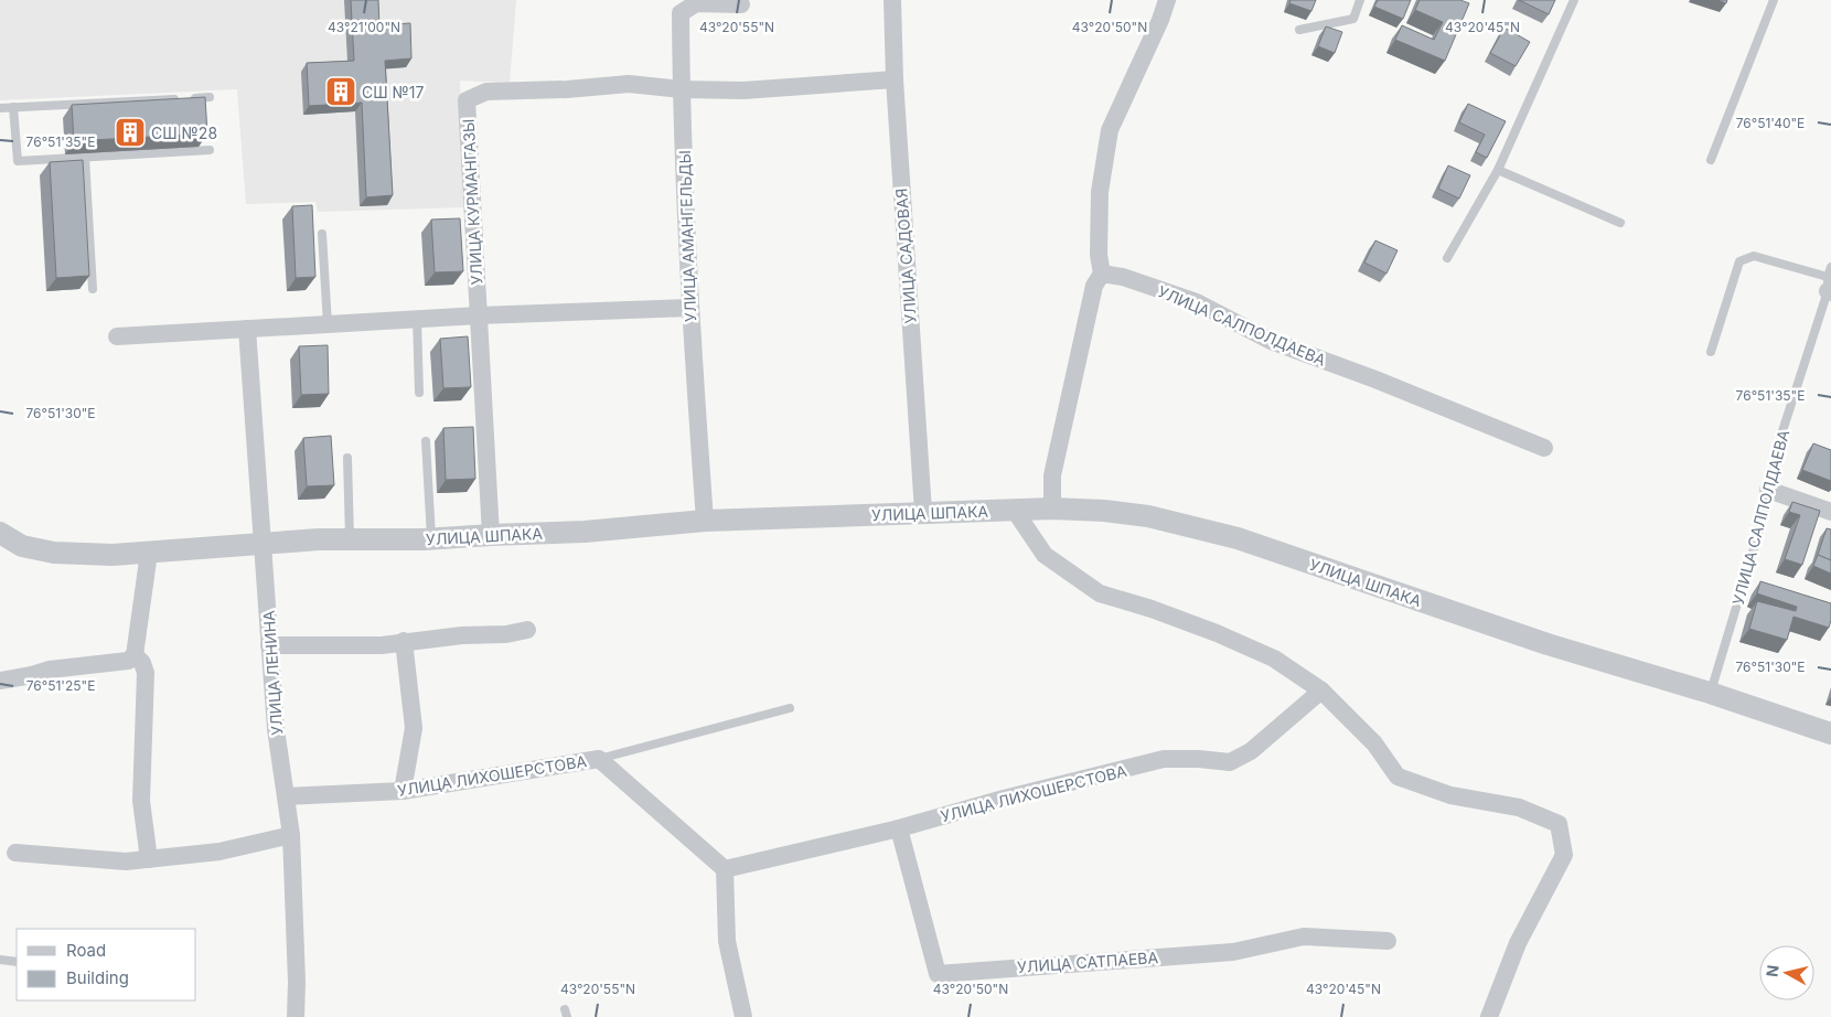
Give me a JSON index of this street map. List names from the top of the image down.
{
  "streets": {
    "street": [
      "УЛИЦА КУРМАНГАЗЫ",
      "УЛИЦА АМАНГЕЛЬДЫ",
      "УЛИЦА САДОВАЯ",
      "УЛИЦА САЛПОЛДАЕВА",
      "УЛИЦА ШПАКА",
      "УЛИЦА ЛЕНИНА",
      "УЛИЦА ЛИХОШЕРСТОВА",
      "УЛИЦА САТПАЕВА"
    ]
  },
  "crossings": [
    ["УЛИЦА КУРМАНГАЗЫ", "УЛИЦА АМАНГЕЛЬДЫ"],
    ["УЛИЦА КУРМАНГАЗЫ", "УЛИЦА САДОВАЯ"],
    ["УЛИЦА КУРМАНГАЗЫ", "УЛИЦА ШПАКА"],
    ["УЛИЦА АМАНГЕЛЬДЫ", "УЛИЦА ШПАКА"],
    ["УЛИЦА САДОВАЯ", "УЛИЦА ШПАКА"],
    ["УЛИЦА САЛПОЛДАЕВА", "УЛИЦА ШПАКА"],
    ["УЛИЦА ШПАКА", "УЛИЦА ЛЕНИНА"],
    ["УЛИЦА ЛЕНИНА", "УЛИЦА ЛИХОШЕРСТОВА"],
    ["УЛИЦА ЛИХОШЕРСТОВА", "УЛИЦА САТПАЕВА"]
  ],
  "places": {
    "building": ["СШ №17", "СШ №28"]
  },
  "legend": ["Road", "Building"],
  "north": "left",
  "coordinates": [
    "43°21'00\"N",
    "43°20'55\"N",
    "43°20'50\"N",
    "43°20'45\"N",
    "76°51'40\"E",
    "76°51'35\"E",
    "76°51'30\"E",
    "76°51'25\"E"
  ]
}
